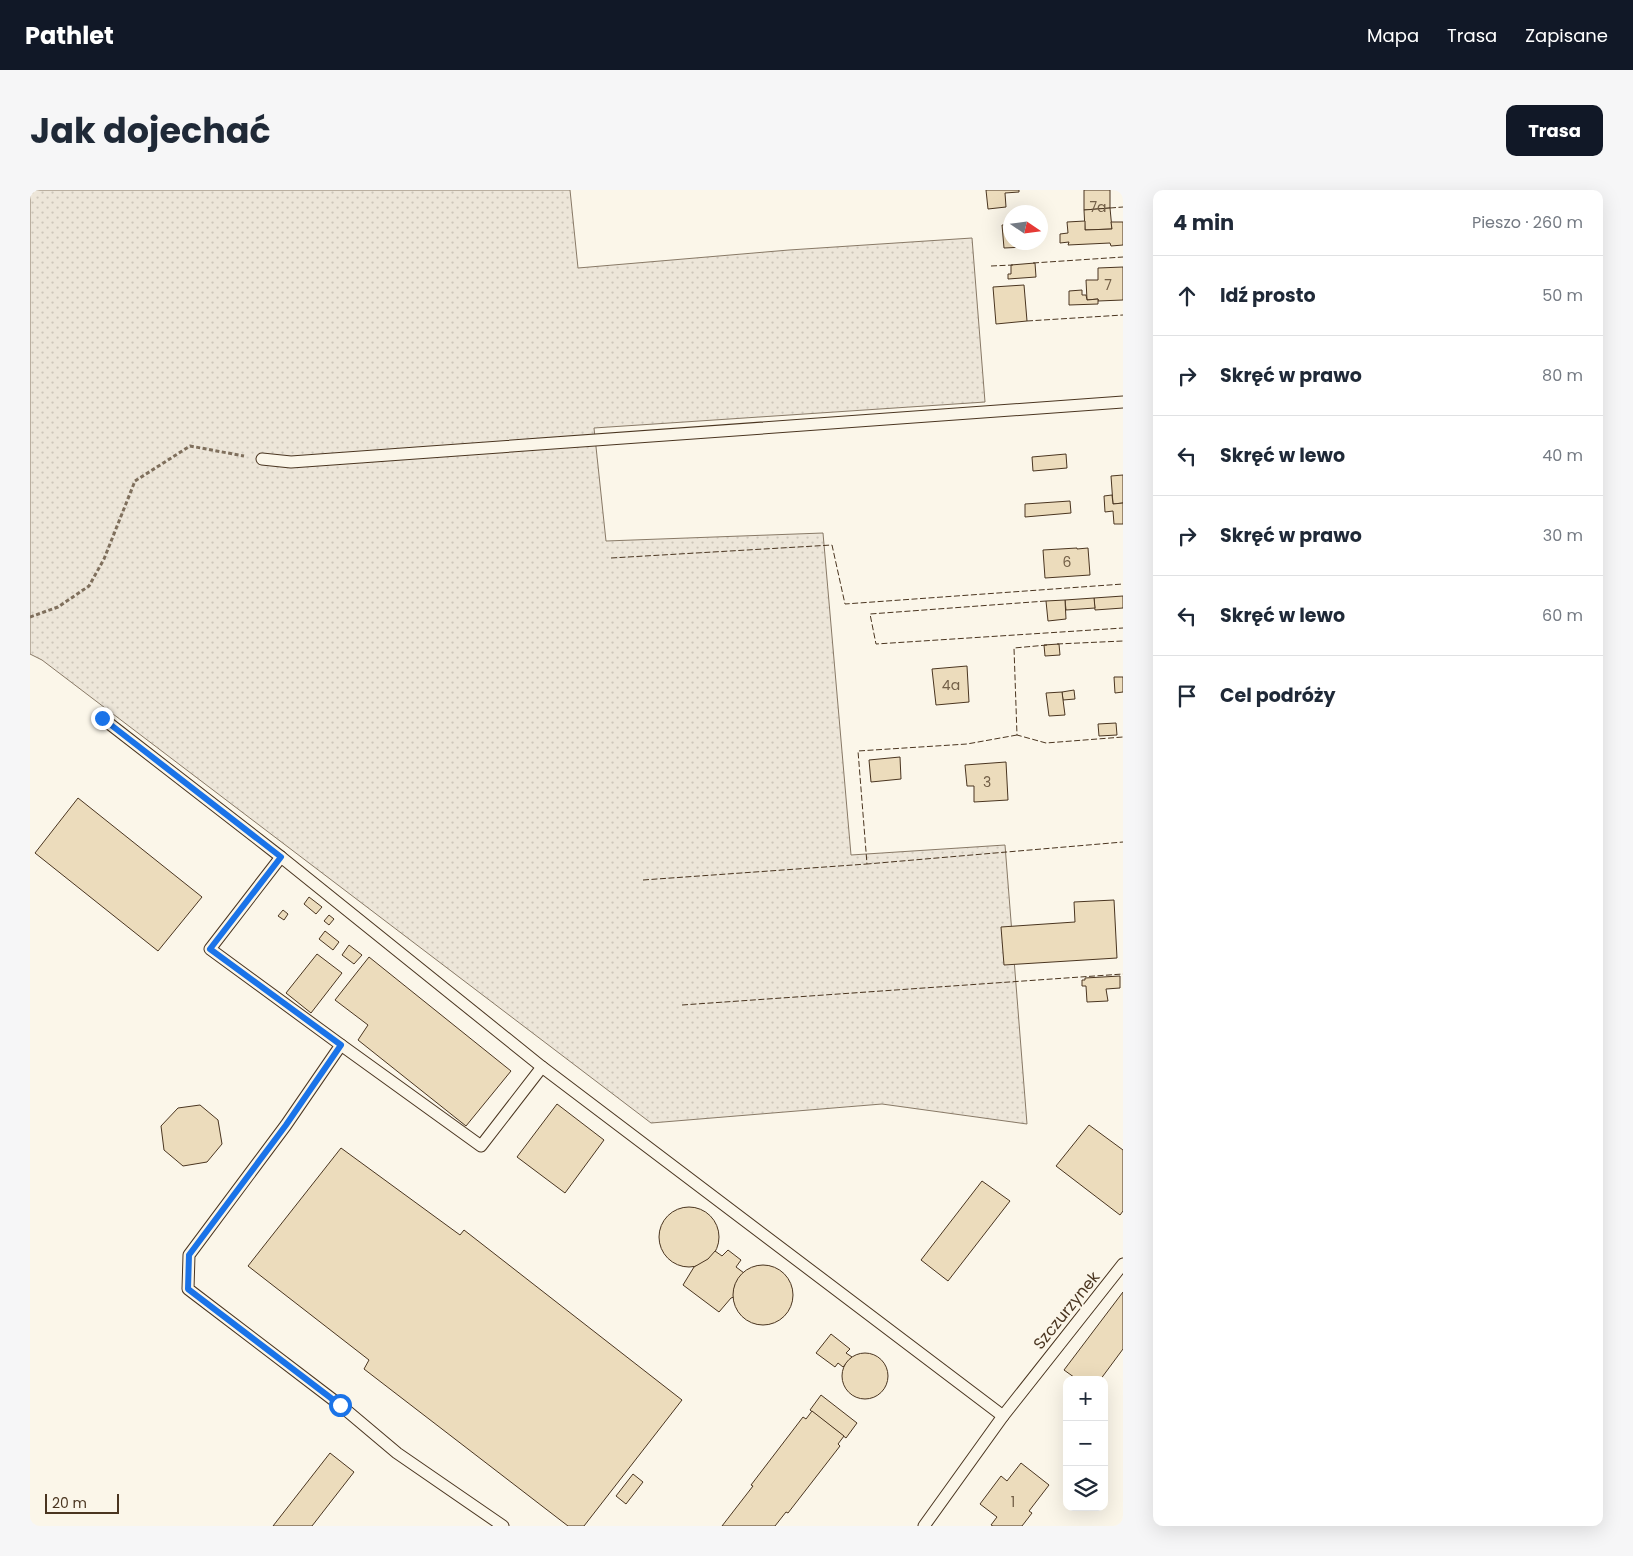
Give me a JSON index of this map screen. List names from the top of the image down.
{
  "streets": {
    "lane": ["Szczurzynek"]
  },
  "house_numbers": [
    "7a",
    "7",
    "6",
    "4a",
    "3",
    "1"
  ],
  "scale_bar": "20 m",
  "north": "right",
  "page": {
    "header": "Pathlet",
    "nav": ["Mapa", "Trasa", "Zapisane"],
    "title": "Jak dojechać",
    "buttons": "Trasa",
    "heading": ["4 min", "Pieszo · 260 m"],
    "list": [
      ["Idź prosto", "50 m"],
      ["Skręć w prawo", "80 m"],
      ["Skręć w lewo", "40 m"],
      ["Skręć w prawo", "30 m"],
      ["Skręć w lewo", "60 m"],
      "Cel podróży"
    ],
    "map_buttons": ["+", "−"],
    "scale": "20 m"
  }
}
